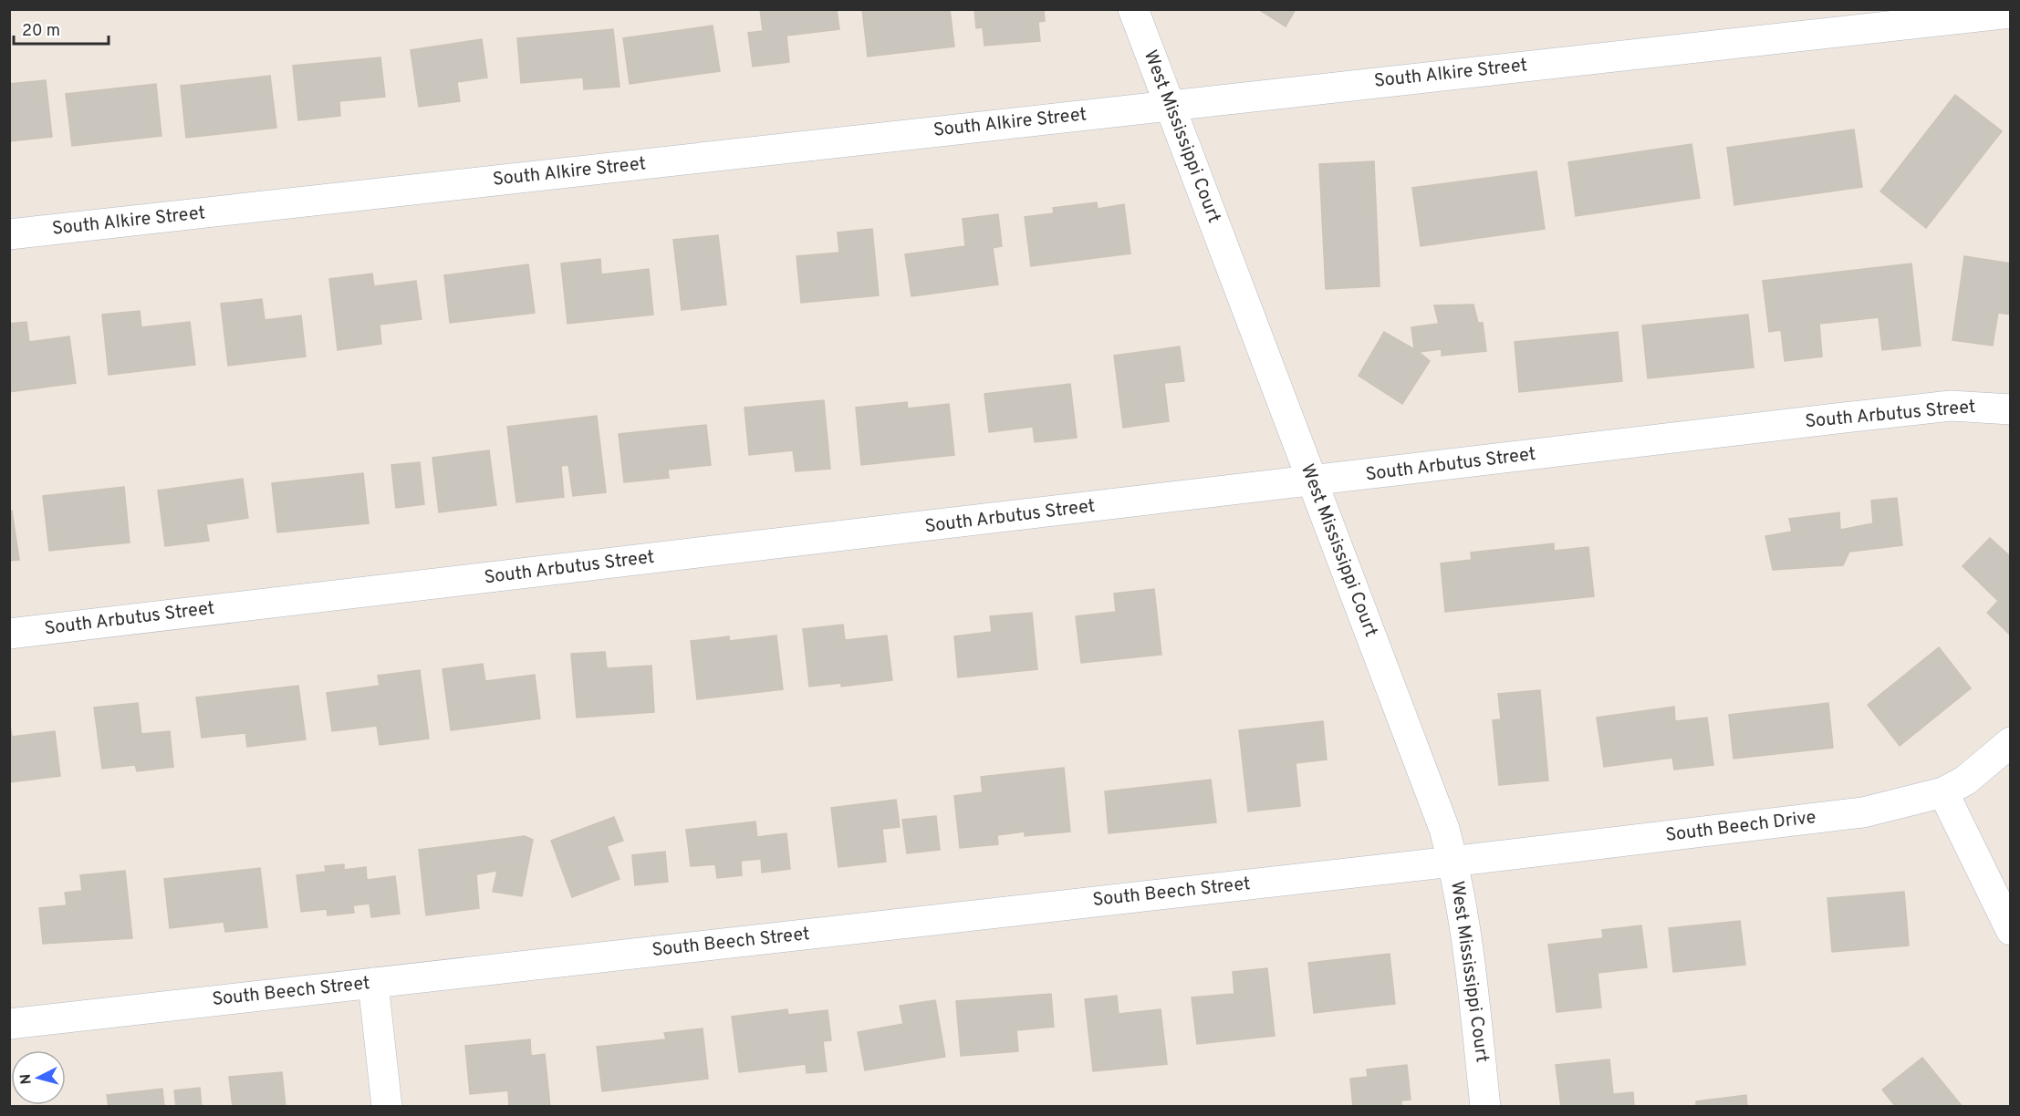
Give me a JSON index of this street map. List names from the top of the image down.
{
  "streets": {
    "street": [
      "South Alkire Street",
      "West Mississippi Court",
      "South Arbutus Street",
      "South Beech Drive",
      "South Beech Street"
    ]
  },
  "crossings": [
    ["South Alkire Street", "West Mississippi Court"],
    ["West Mississippi Court", "South Arbutus Street"],
    ["West Mississippi Court", "South Beech Drive"],
    ["West Mississippi Court", "South Beech Street"],
    ["South Beech Drive", "South Beech Street"]
  ],
  "scale_bar": "20 m",
  "north": "left"
}
